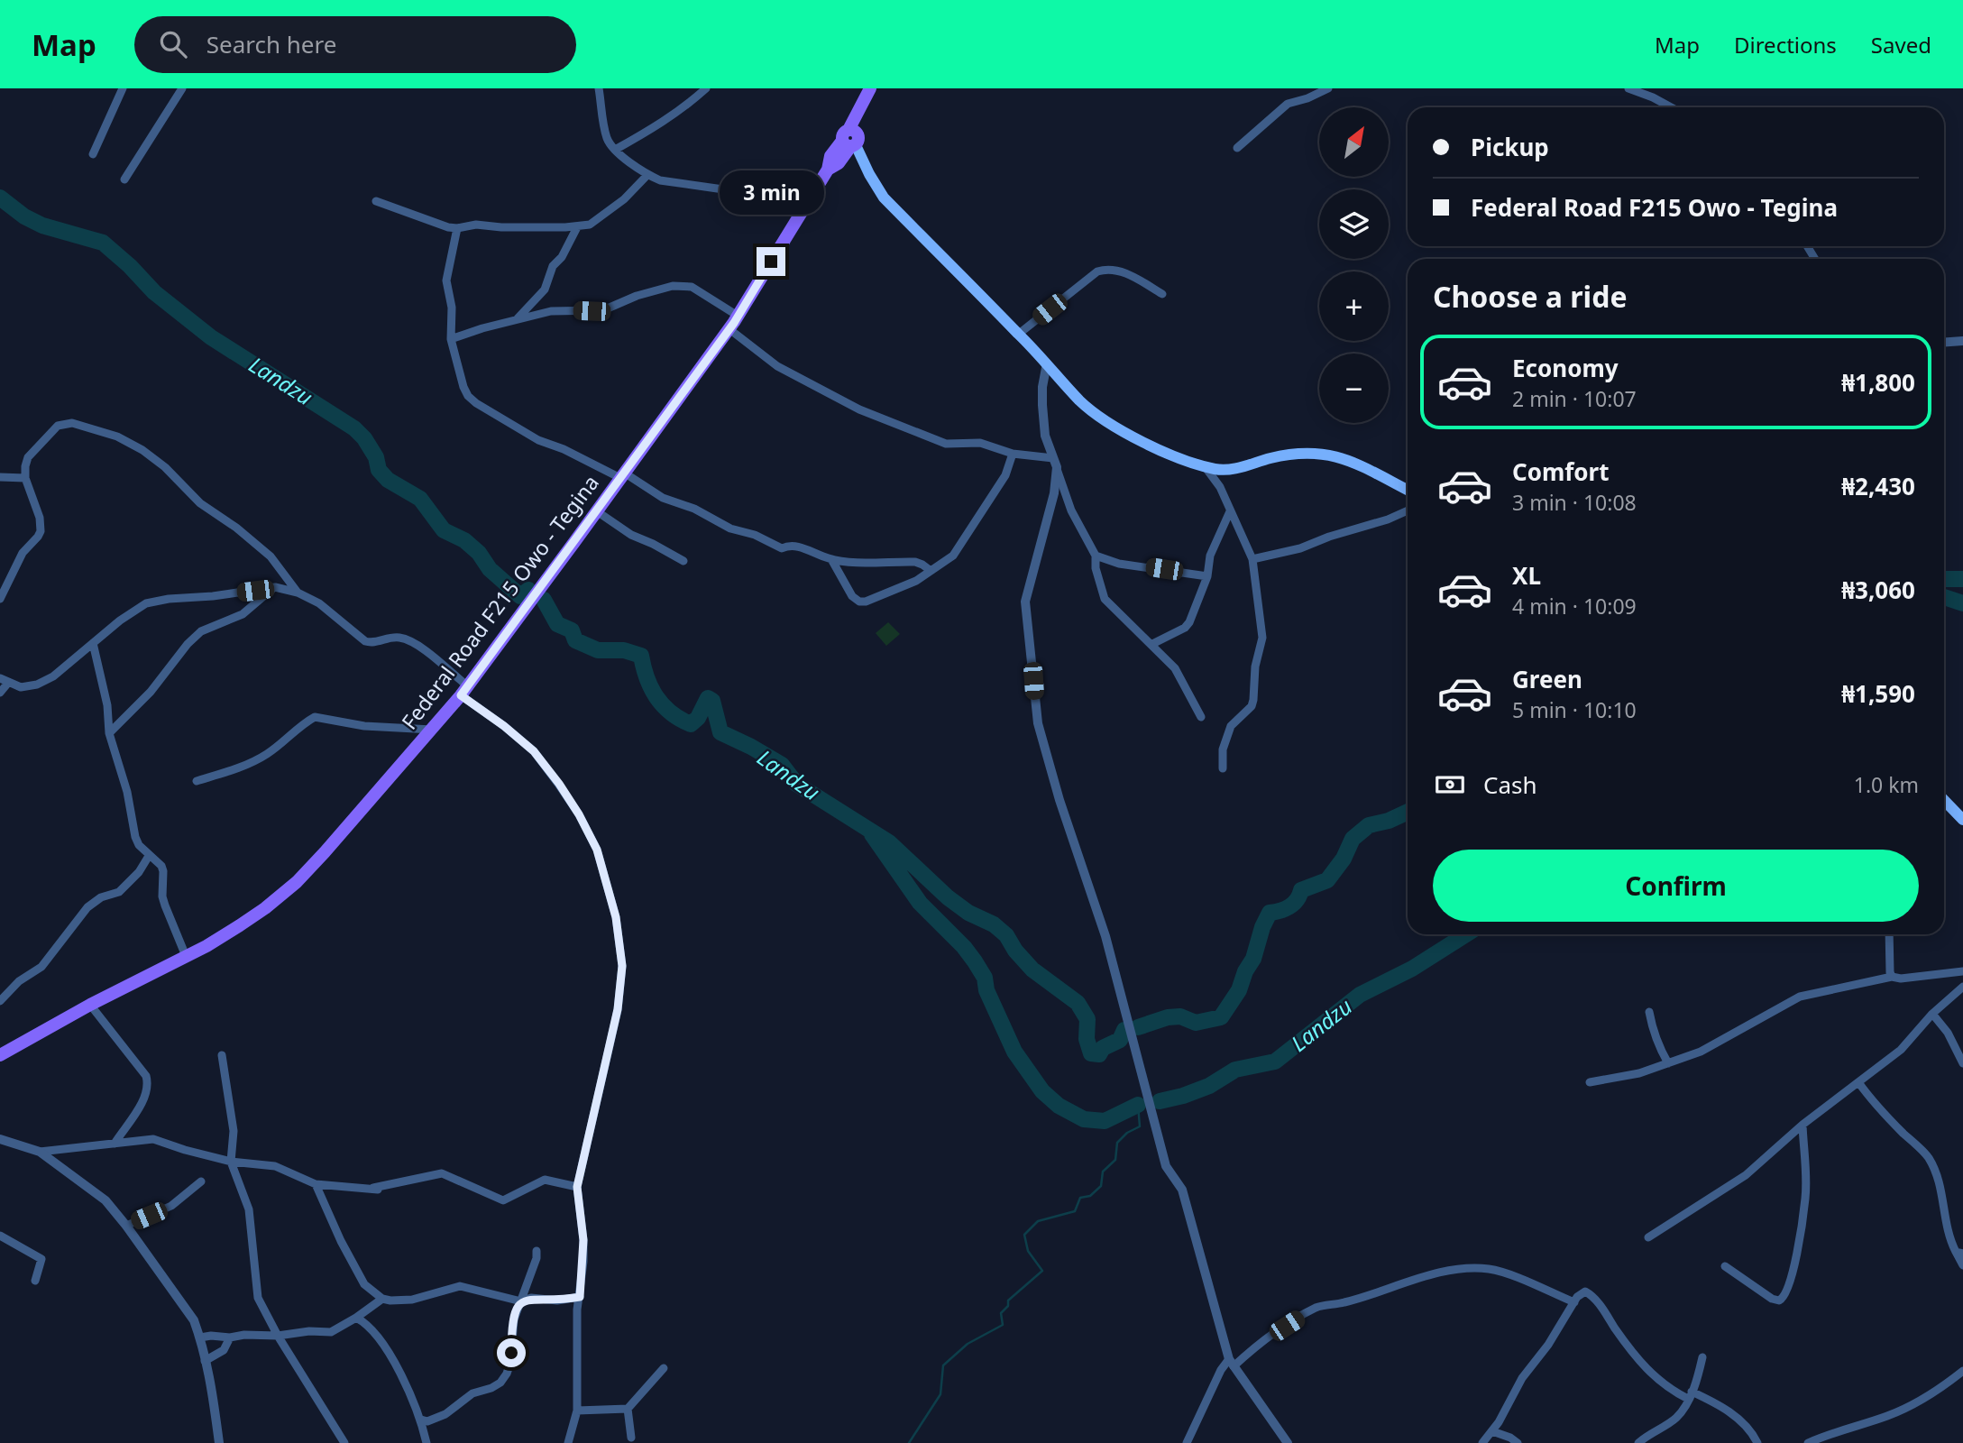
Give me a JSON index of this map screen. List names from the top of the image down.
{
  "streets": {
    "main road": ["Federal Road F215 Owo - Tegina"]
  },
  "water": ["Landzu"],
  "north": "top right",
  "page": {
    "header": "Map",
    "search": "Search here",
    "nav": ["Map", "Directions", "Saved"],
    "map_buttons": ["+", "−"],
    "banner": ["Pickup", "Federal Road F215 Owo - Tegina"],
    "bubble": "3 min",
    "heading": "Choose a ride",
    "list": [
      {
        "name": "Economy",
        "note": "2 min · 10:07",
        "value": "₦1,800"
      },
      {
        "name": "Comfort",
        "note": "3 min · 10:08",
        "value": "₦2,430"
      },
      {
        "name": "XL",
        "note": "4 min · 10:09",
        "value": "₦3,060"
      },
      {
        "name": "Green",
        "note": "5 min · 10:10",
        "value": "₦1,590"
      }
    ],
    "pay": ["Cash", "1.0 km"],
    "buttons": "Confirm"
  }
}
